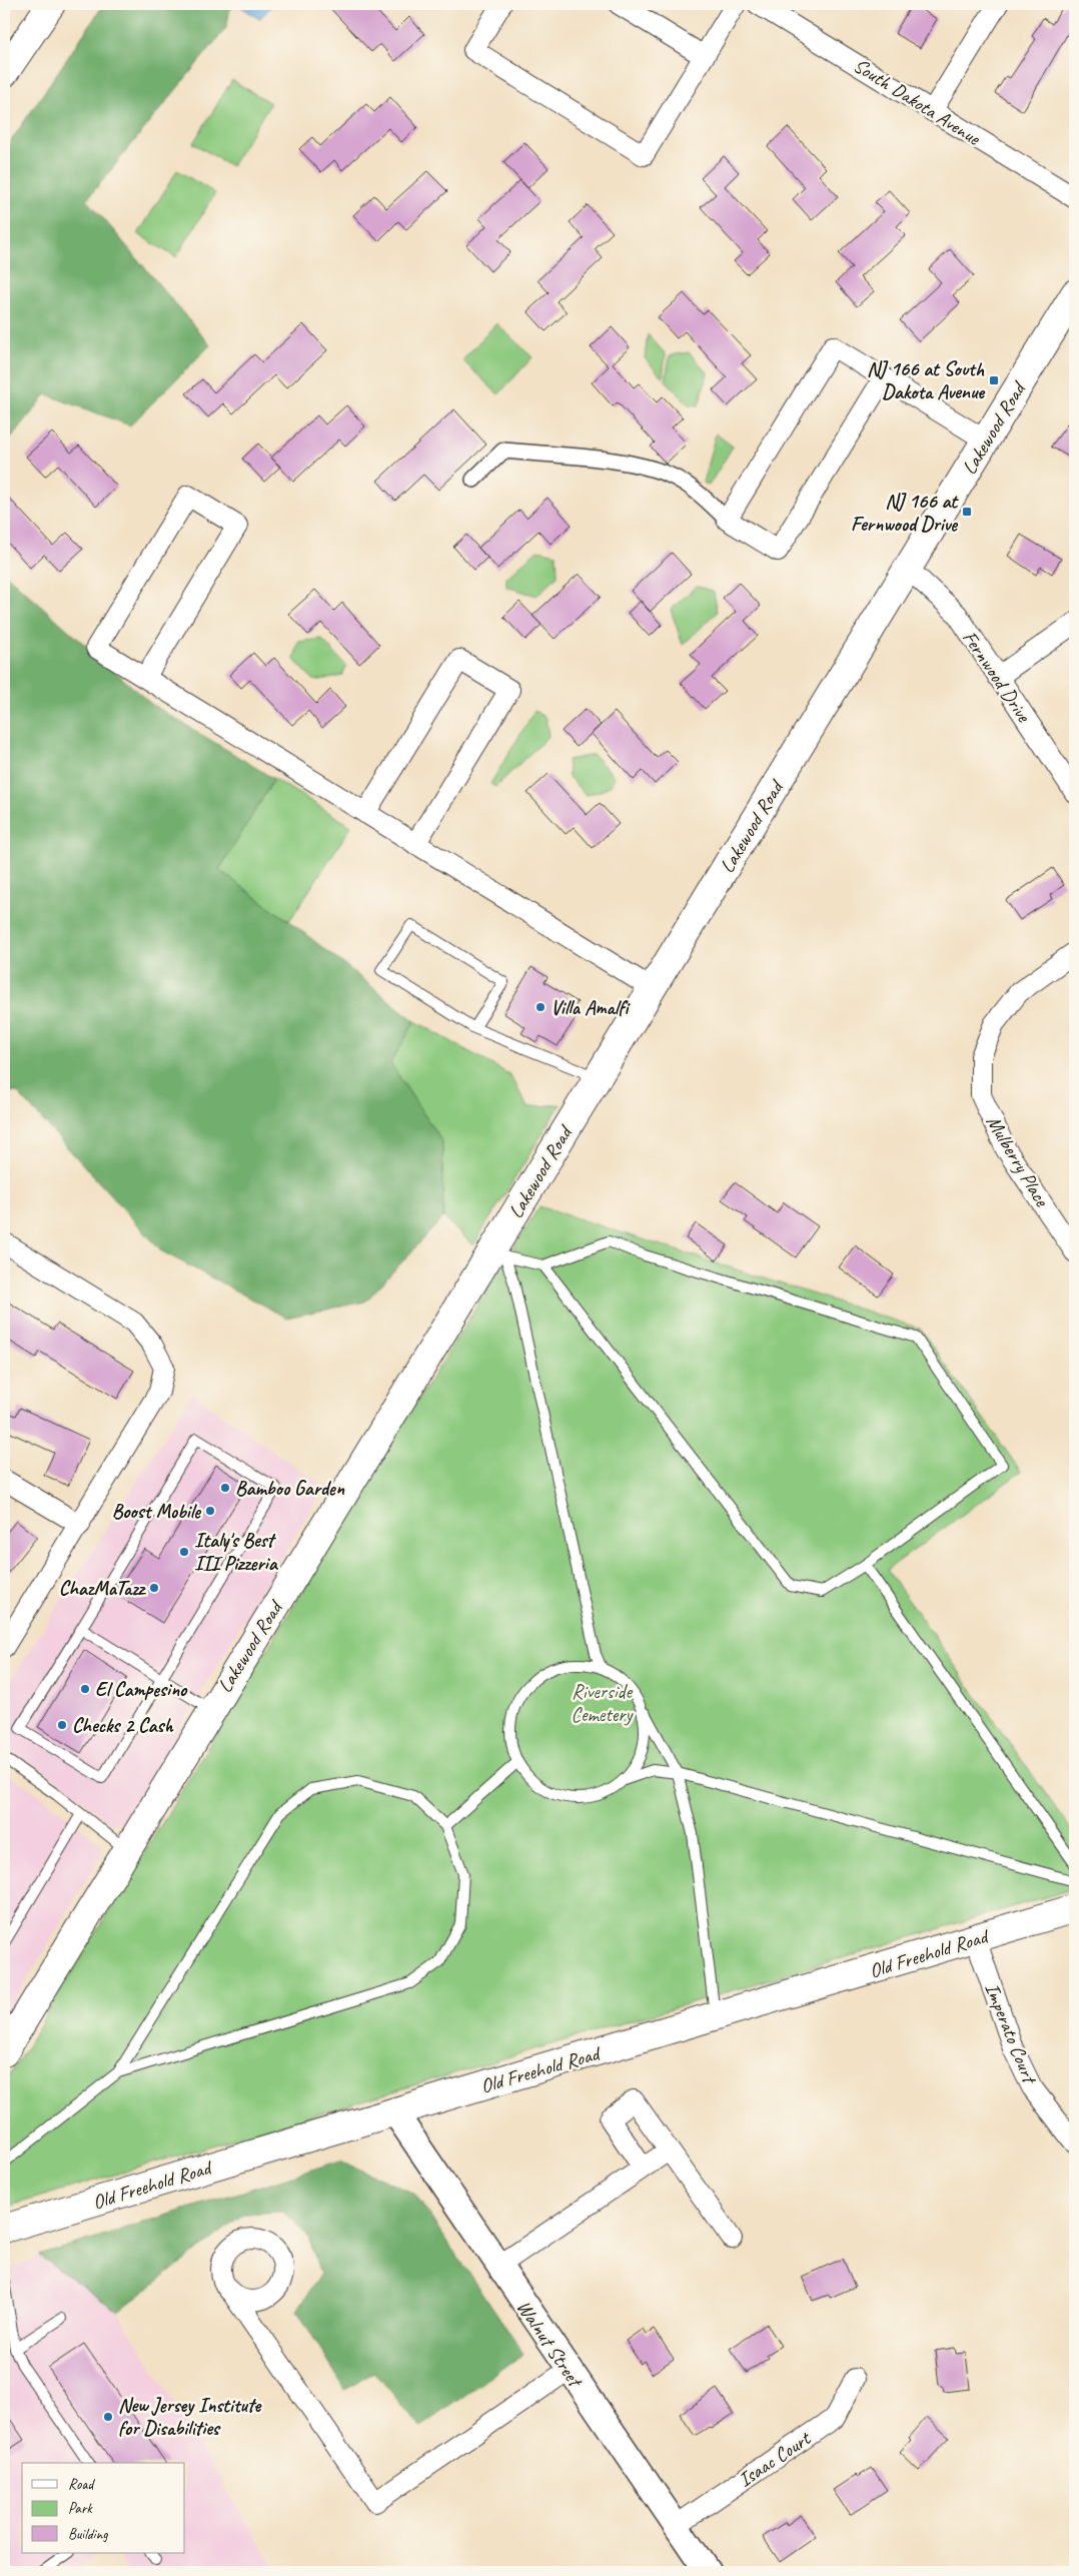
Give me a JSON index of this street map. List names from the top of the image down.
{
  "streets": {
    "main road": ["Lakewood Road", "Old Freehold Road"],
    "street": [
      "South Dakota Avenue",
      "Fernwood Drive",
      "Mulberry Place",
      "Imperato Court",
      "Walnut Street",
      "Isaac Court"
    ]
  },
  "crossings": [
    ["Lakewood Road", "Fernwood Drive"],
    ["Old Freehold Road", "Imperato Court"],
    ["Old Freehold Road", "Walnut Street"],
    ["Walnut Street", "Isaac Court"]
  ],
  "parks": ["Riverside Cemetery"],
  "places": {
    "transit": ["NJ 166 at South Dakota Avenue", "NJ 166 at Fernwood Drive"],
    "other": [
      "Villa Amalfi",
      "Bamboo Garden",
      "Boost Mobile",
      "Italy's Best III Pizzeria",
      "ChazMaTazz",
      "El Campesino",
      "Checks 2 Cash",
      "New Jersey Institute for Disabilities"
    ]
  },
  "legend": ["Road", "Park", "Building"]
}
